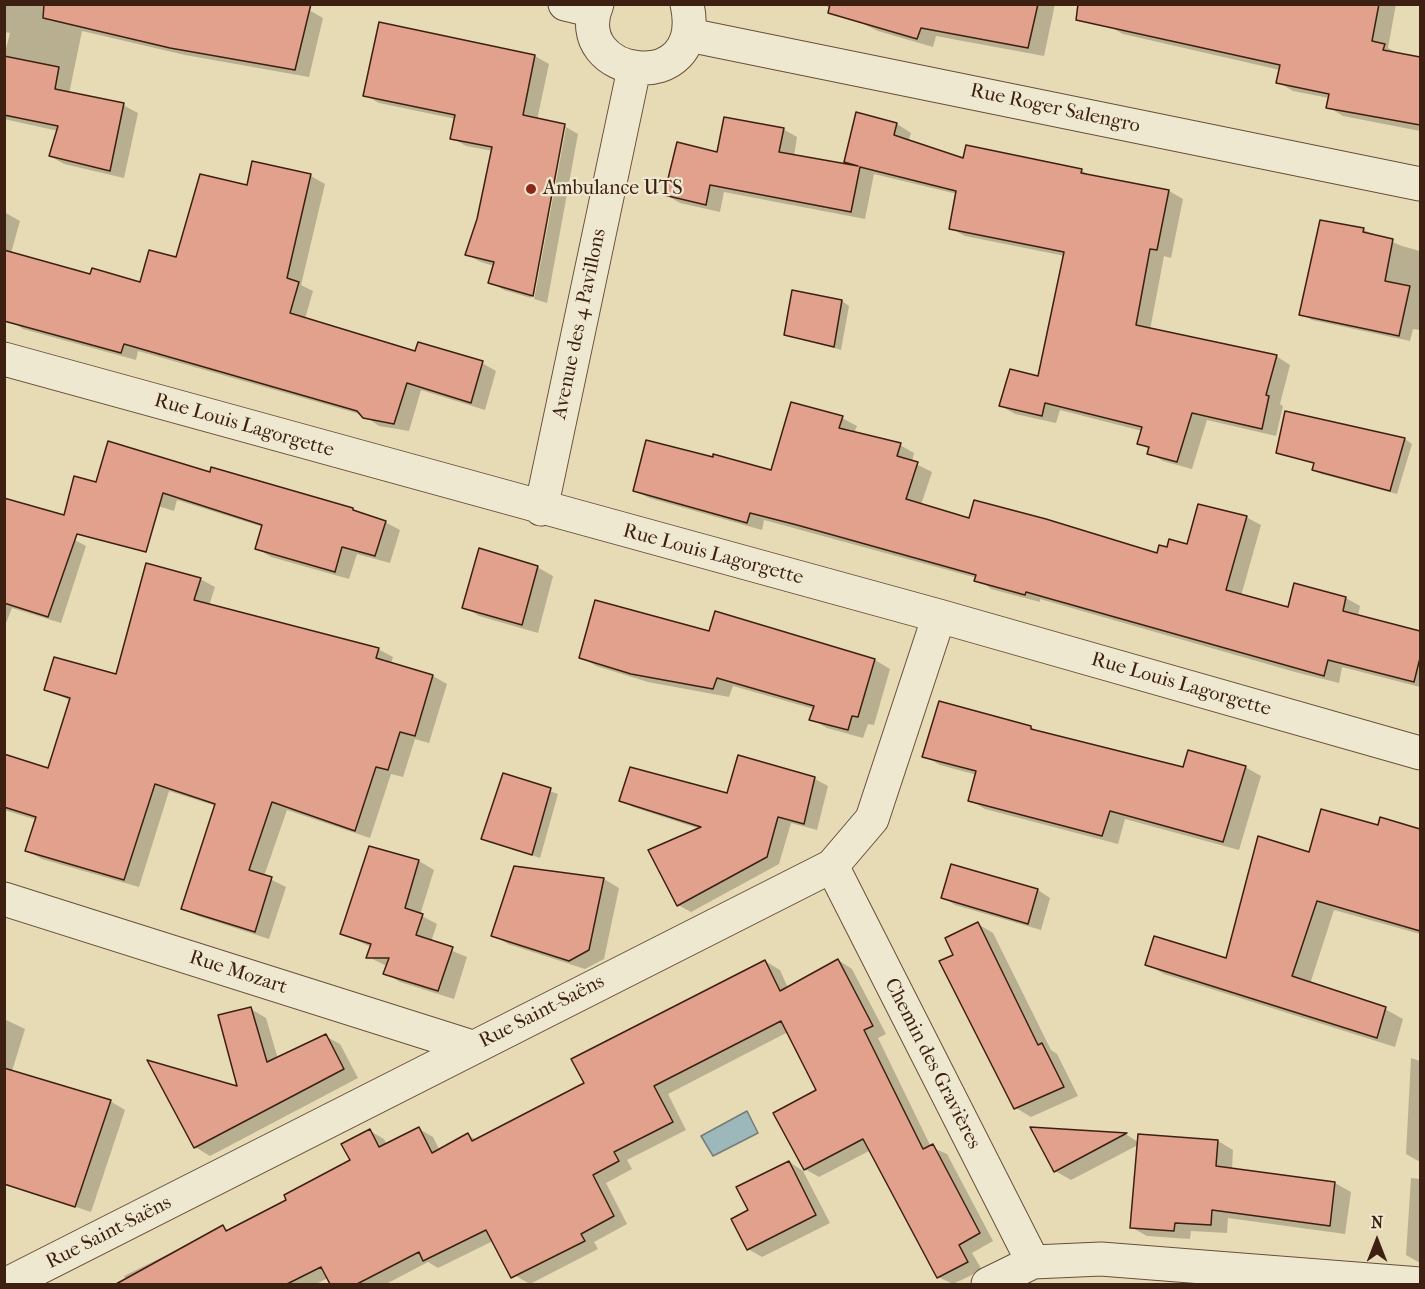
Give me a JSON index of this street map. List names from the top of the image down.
{
  "streets": {
    "street": [
      "Rue Roger Salengro",
      "Avenue des 4 Pavillons",
      "Rue Louis Lagorgette",
      "Rue Mozart",
      "Rue Saint-Saëns",
      "Chemin des Gravières"
    ]
  },
  "crossings": [
    ["Avenue des 4 Pavillons", "Rue Louis Lagorgette"],
    ["Rue Louis Lagorgette", "Rue Saint-Saëns"],
    ["Rue Mozart", "Rue Saint-Saëns"],
    ["Rue Saint-Saëns", "Chemin des Gravières"]
  ],
  "places": ["Ambulance UTS"],
  "north": "top"
}
